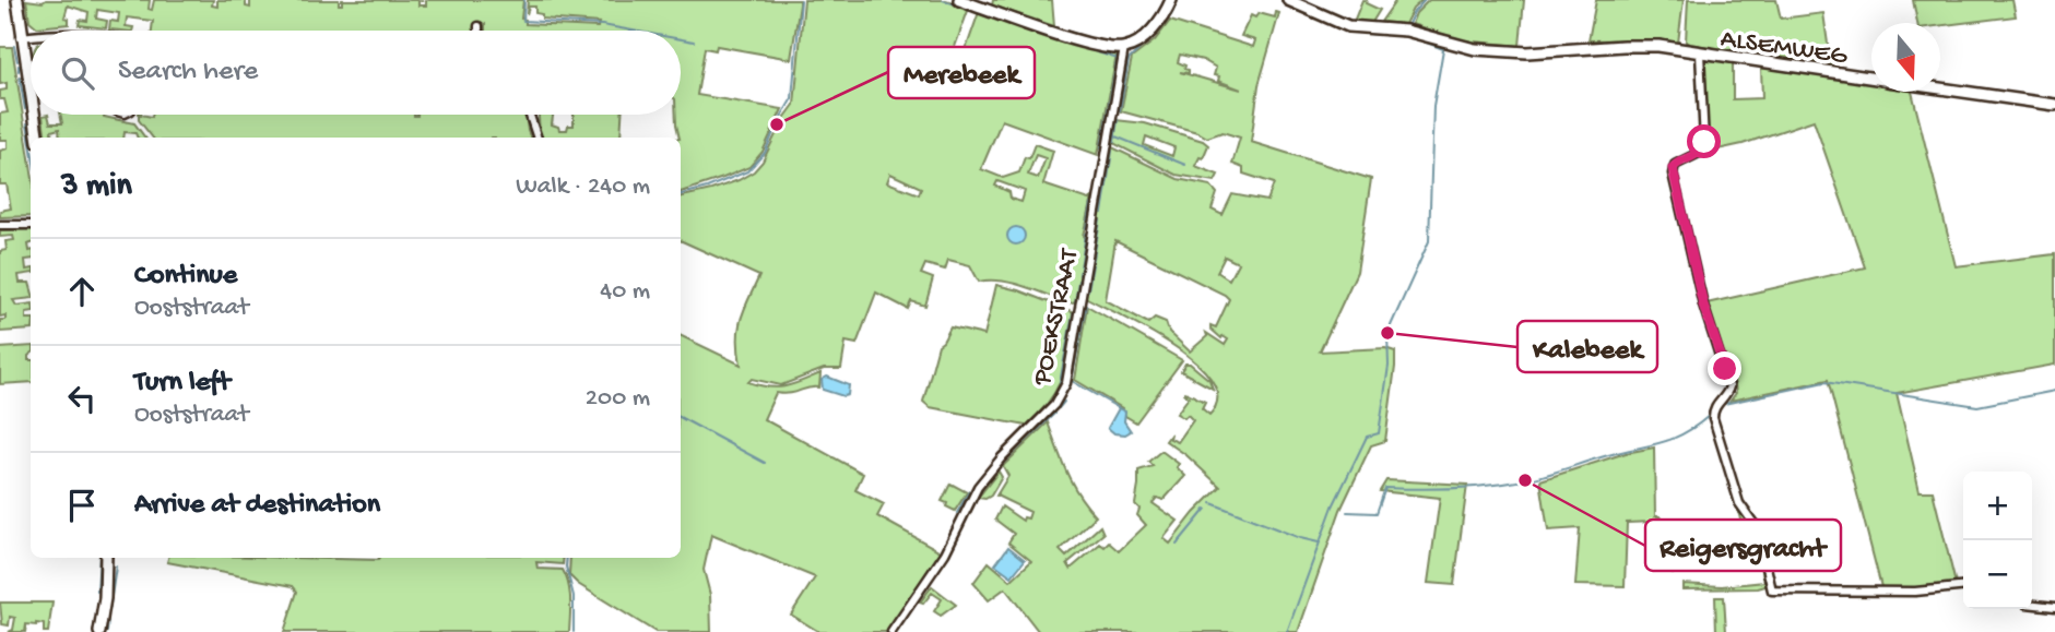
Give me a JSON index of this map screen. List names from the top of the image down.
{
  "streets": {
    "main road": ["ALSEMWEG"],
    "street": ["POEKSTRAAT"]
  },
  "places": ["Merebeek", "Kalebeek", "Reigersgracht"],
  "north": "bottom",
  "page": {
    "search": "Search here",
    "heading": ["3 min", "Walk · 240 m"],
    "list": [
      ["Continue", "Ooststraat", "40 m"],
      ["Turn left", "Ooststraat", "200 m"],
      "Arrive at destination"
    ],
    "map_buttons": ["+", "−"]
  }
}
